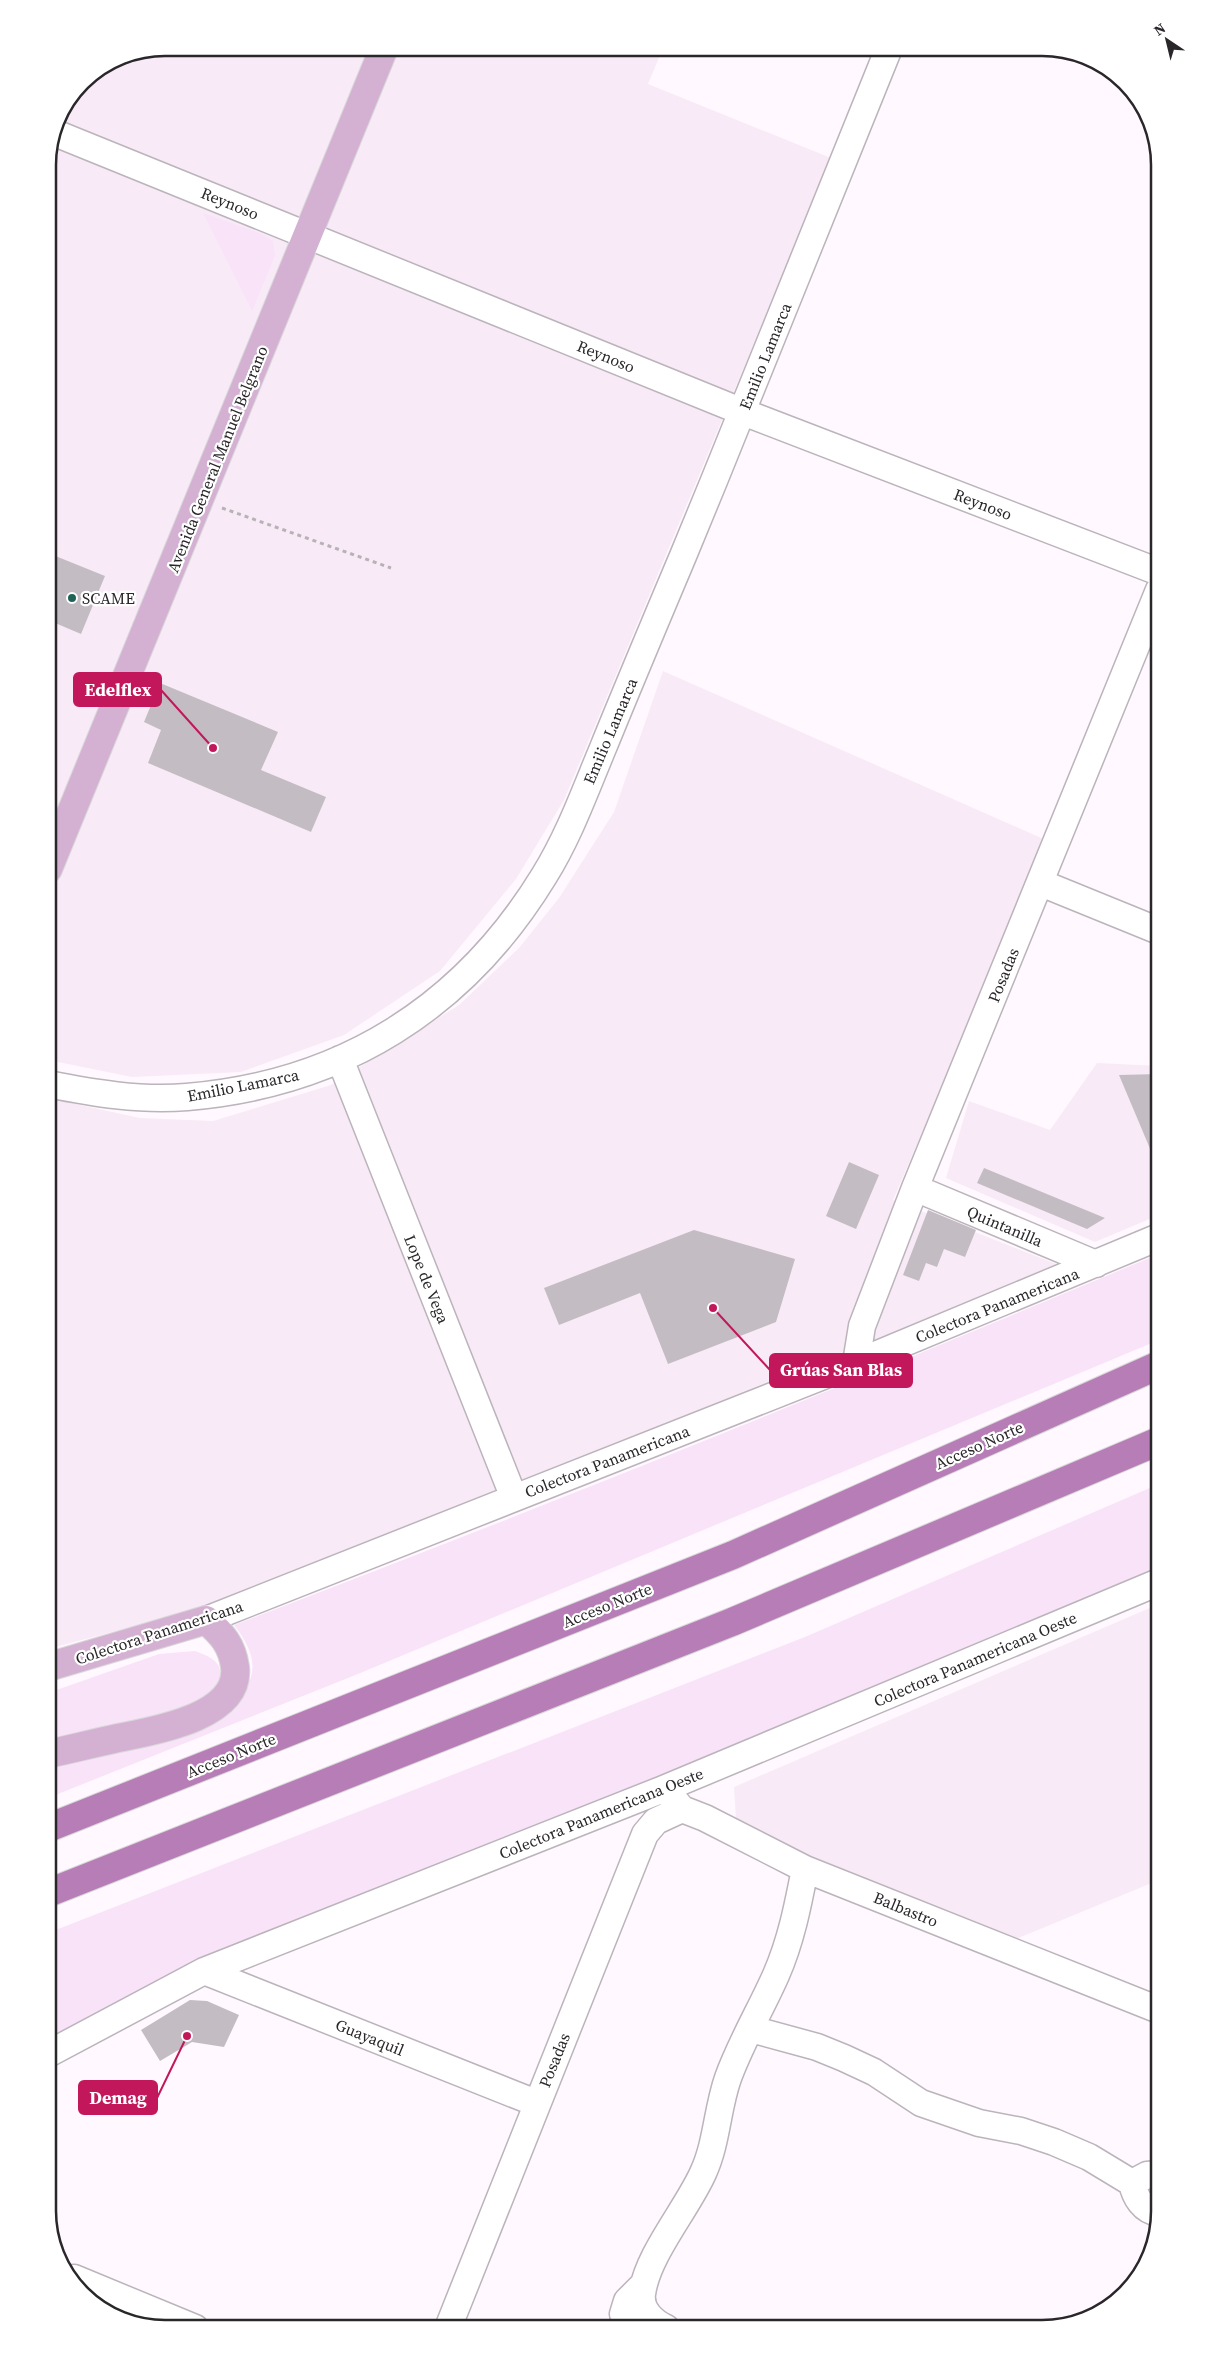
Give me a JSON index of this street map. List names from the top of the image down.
{
  "streets": {
    "highway": ["Acceso Norte"],
    "main road": ["Avenida General Manuel Belgrano", "Colectora Panamericana"],
    "street": [
      "Reynoso",
      "Emilio Lamarca",
      "Posadas",
      "Quintanilla",
      "Lope de Vega",
      "Colectora Panamericana Oeste",
      "Balbastro",
      "Guayaquil"
    ]
  },
  "crossings": [
    ["Reynoso", "Emilio Lamarca"],
    ["Reynoso", "Avenida General Manuel Belgrano"],
    ["Emilio Lamarca", "Lope de Vega"],
    ["Posadas", "Quintanilla"],
    ["Posadas", "Colectora Panamericana"],
    ["Posadas", "Balbastro"],
    ["Posadas", "Guayaquil"],
    ["Quintanilla", "Colectora Panamericana"],
    ["Lope de Vega", "Colectora Panamericana"],
    ["Colectora Panamericana Oeste", "Balbastro"],
    ["Colectora Panamericana Oeste", "Guayaquil"]
  ],
  "places": [
    "SCAME",
    "Edelflex",
    "Grúas San Blas",
    "Demag"
  ],
  "north": "top left"
}
